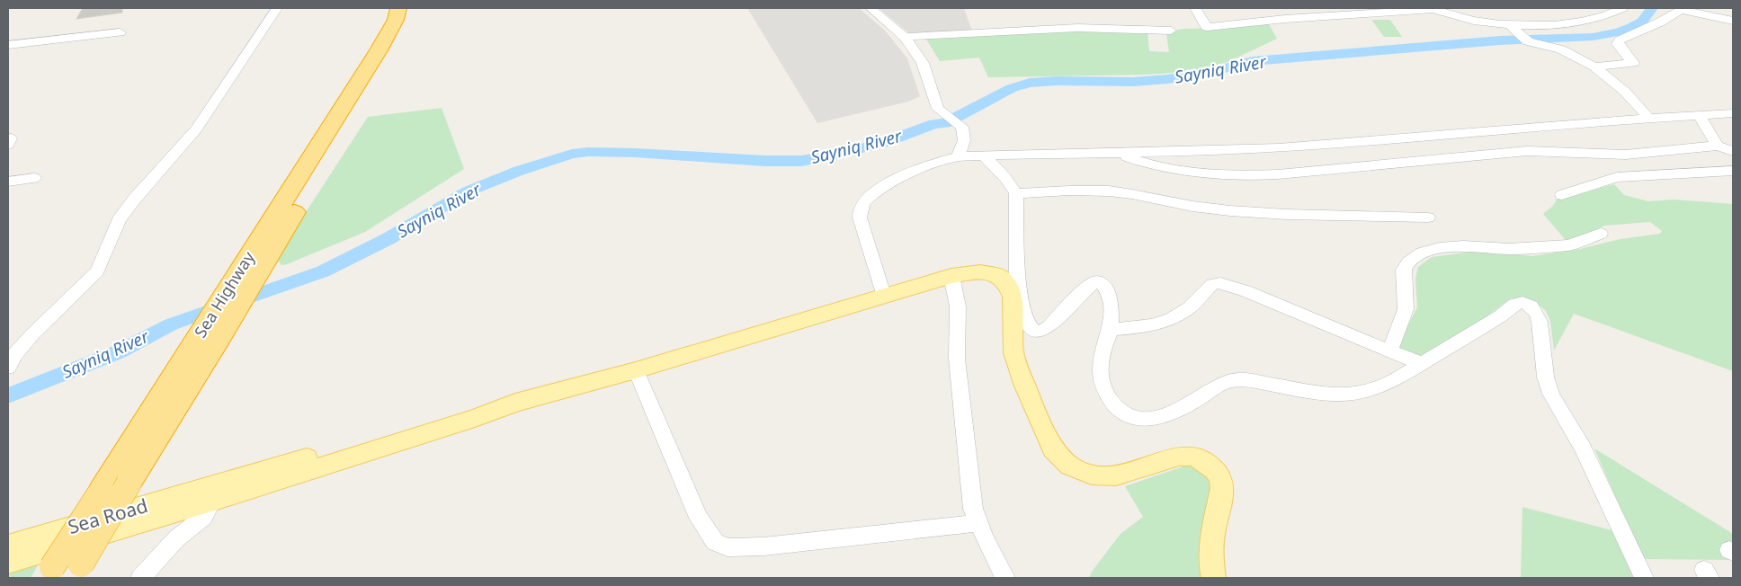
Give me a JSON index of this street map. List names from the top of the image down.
{
  "streets": {
    "highway": ["Sea Highway"],
    "main road": ["Sea Road"]
  },
  "water": ["Sayniq River"]
}
